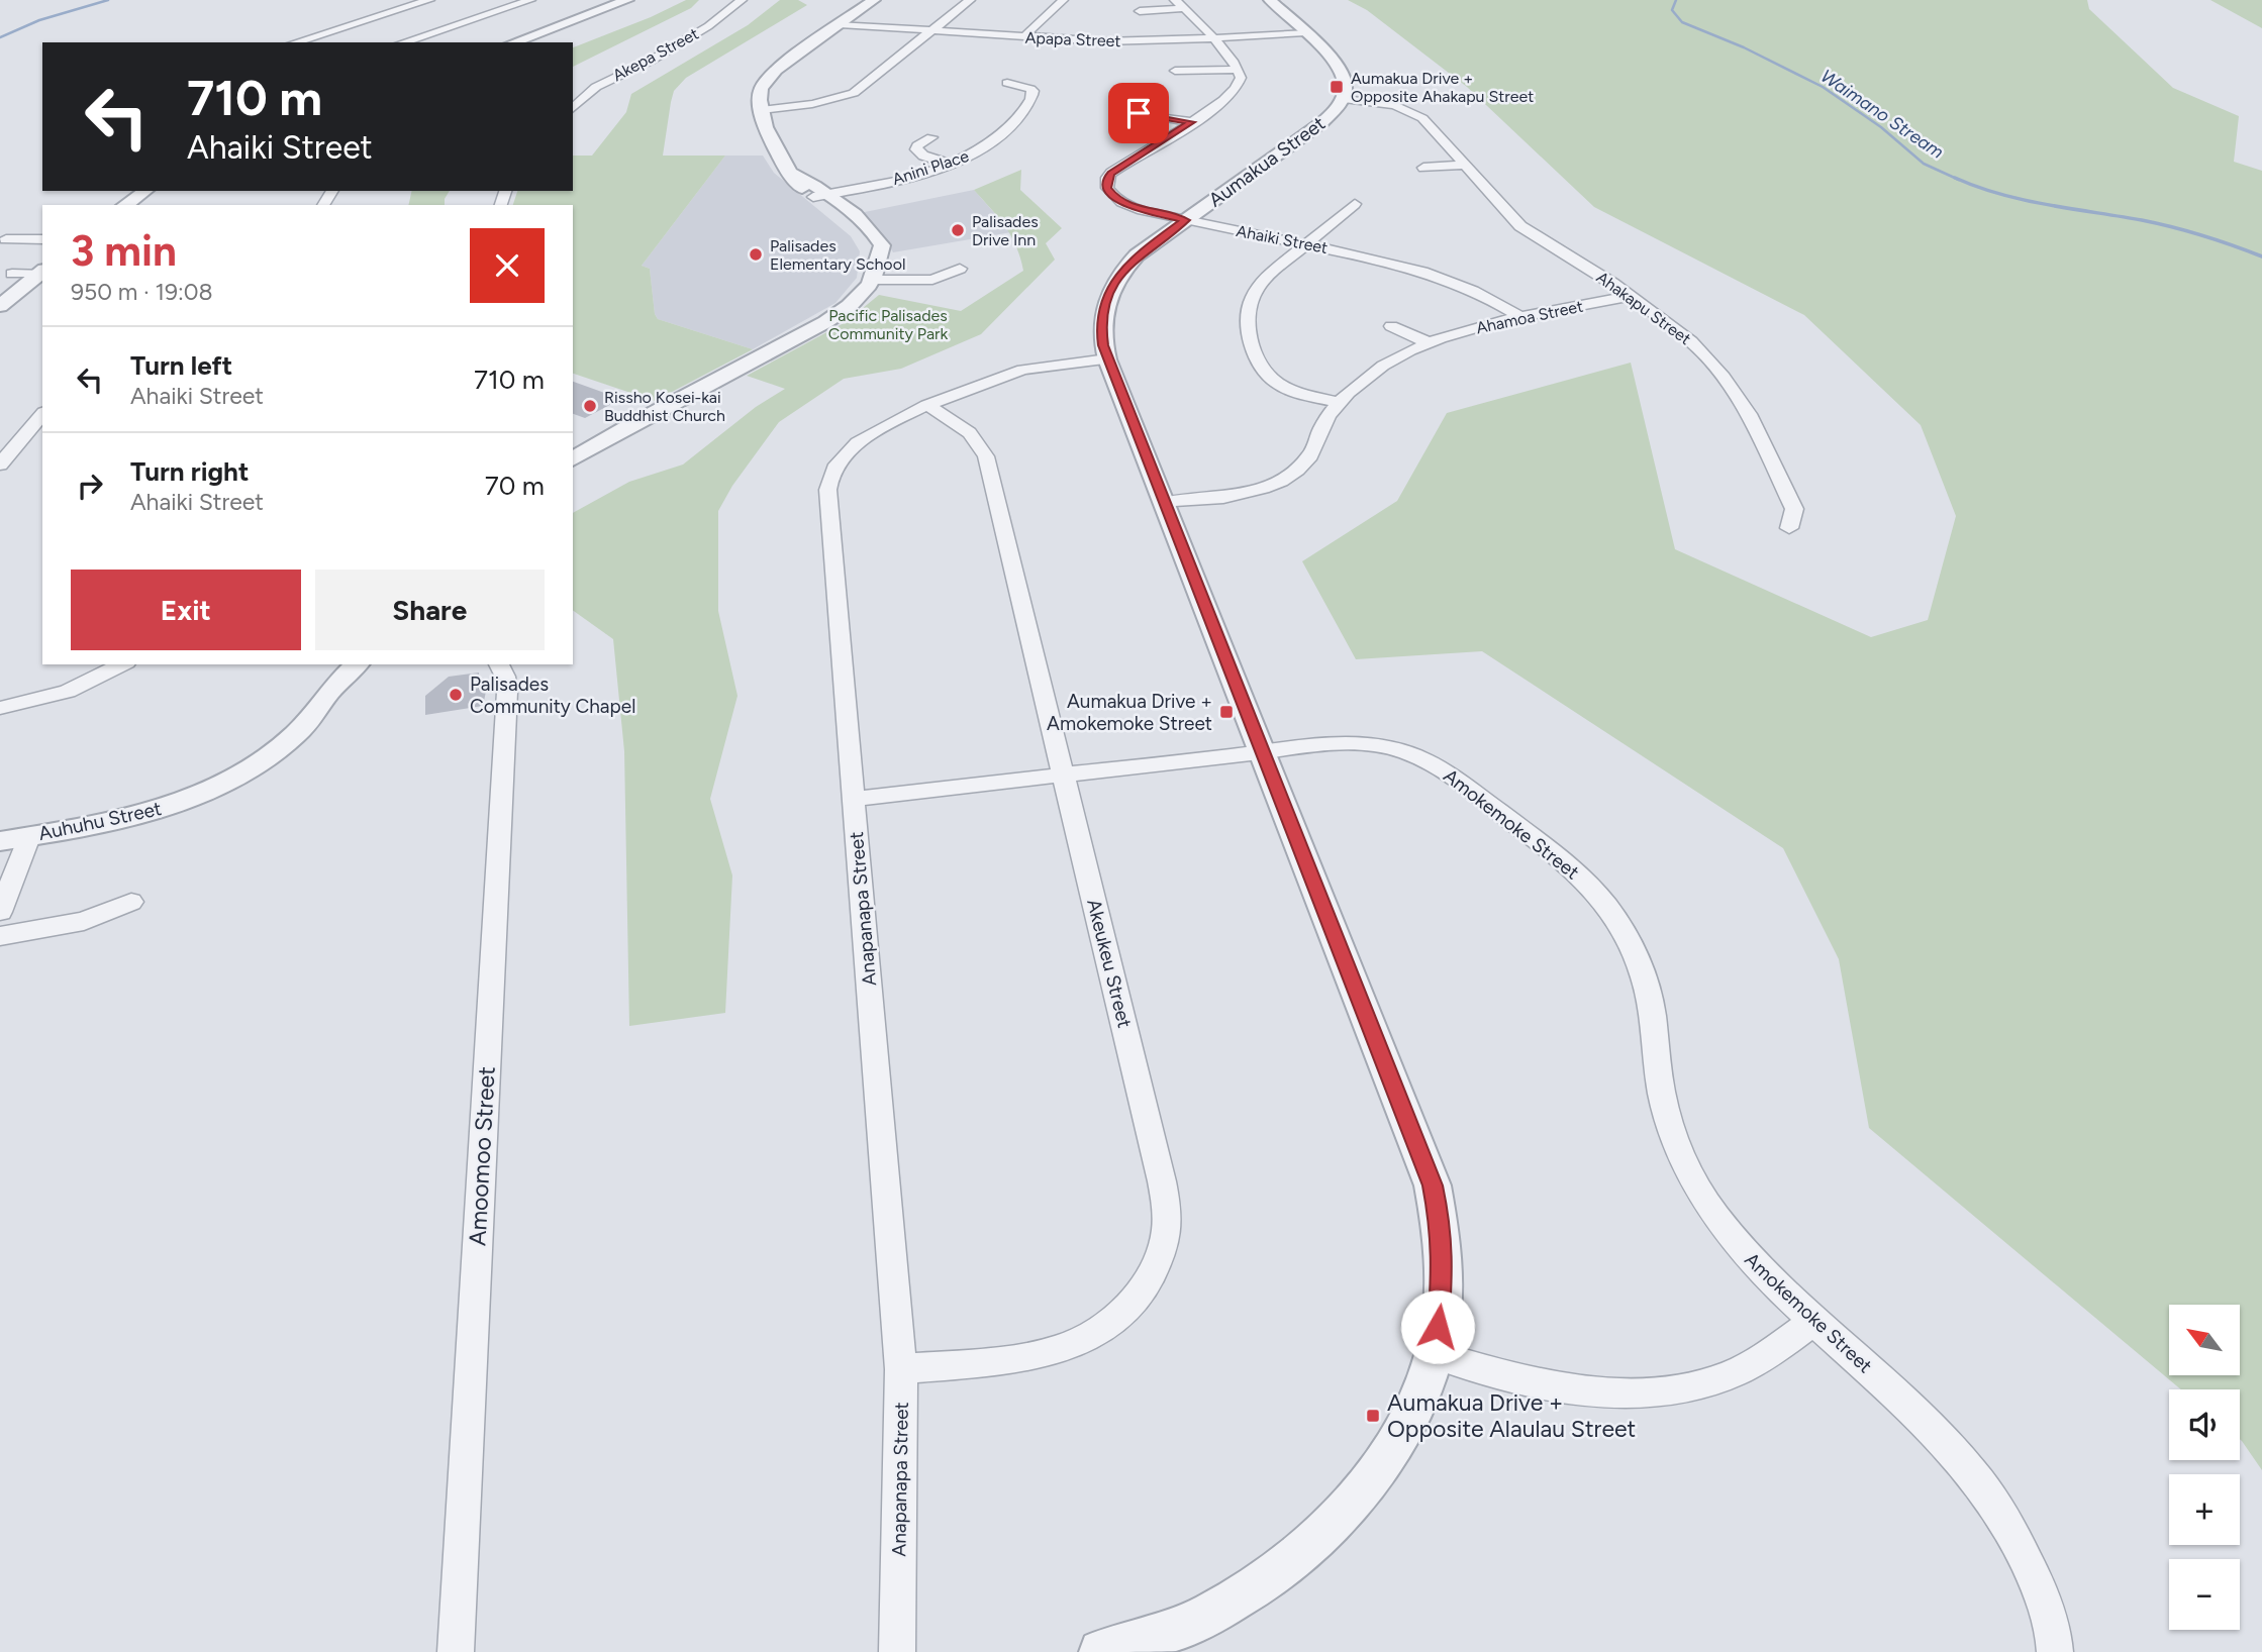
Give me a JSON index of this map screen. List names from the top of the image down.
{
  "streets": {
    "street": [
      "Apapa Street",
      "Akepa Street",
      "Aumakua Street",
      "Anini Place",
      "Ahaiki Street",
      "Ahakapu Street",
      "Ahamoa Street",
      "Auhuhu Street",
      "Amokemoke Street",
      "Anapanapa Street",
      "Akeukeu Street",
      "Amoomoo Street"
    ]
  },
  "crossings": [
    ["Aumakua Street", "Ahaiki Street"],
    ["Aumakua Street", "Ahakapu Street"],
    ["Aumakua Street", "Ahamoa Street"],
    ["Aumakua Street", "Amokemoke Street"],
    ["Aumakua Street", "Anapanapa Street"],
    ["Ahaiki Street", "Ahamoa Street"],
    ["Ahakapu Street", "Ahamoa Street"],
    ["Amokemoke Street", "Anapanapa Street"],
    ["Amokemoke Street", "Akeukeu Street"],
    ["Anapanapa Street", "Akeukeu Street"]
  ],
  "water": ["Waimano Stream"],
  "parks": ["Pacific Palisades Community Park"],
  "places": {
    "transit": ["Aumakua Drive + Opposite Ahakapu Street", "Aumakua Drive + Amokemoke Street", "Aumakua Drive + Opposite Alaulau Street"],
    "other": [
      "Palisades Drive Inn",
      "Palisades Elementary School",
      "Rissho Kosei-kai Buddhist Church",
      "Palisades Community Chapel"
    ]
  },
  "north": "top left",
  "page": {
    "turn": ["710 m", "Ahaiki Street"],
    "heading": ["3 min", "950 m · 19:08"],
    "list": [
      {
        "name": "Turn left",
        "note": "Ahaiki Street",
        "value": "710 m"
      },
      {
        "name": "Turn right",
        "note": "Ahaiki Street",
        "value": "70 m"
      }
    ],
    "buttons": ["Exit", "Share"],
    "map_buttons": ["+", "−"]
  }
}
